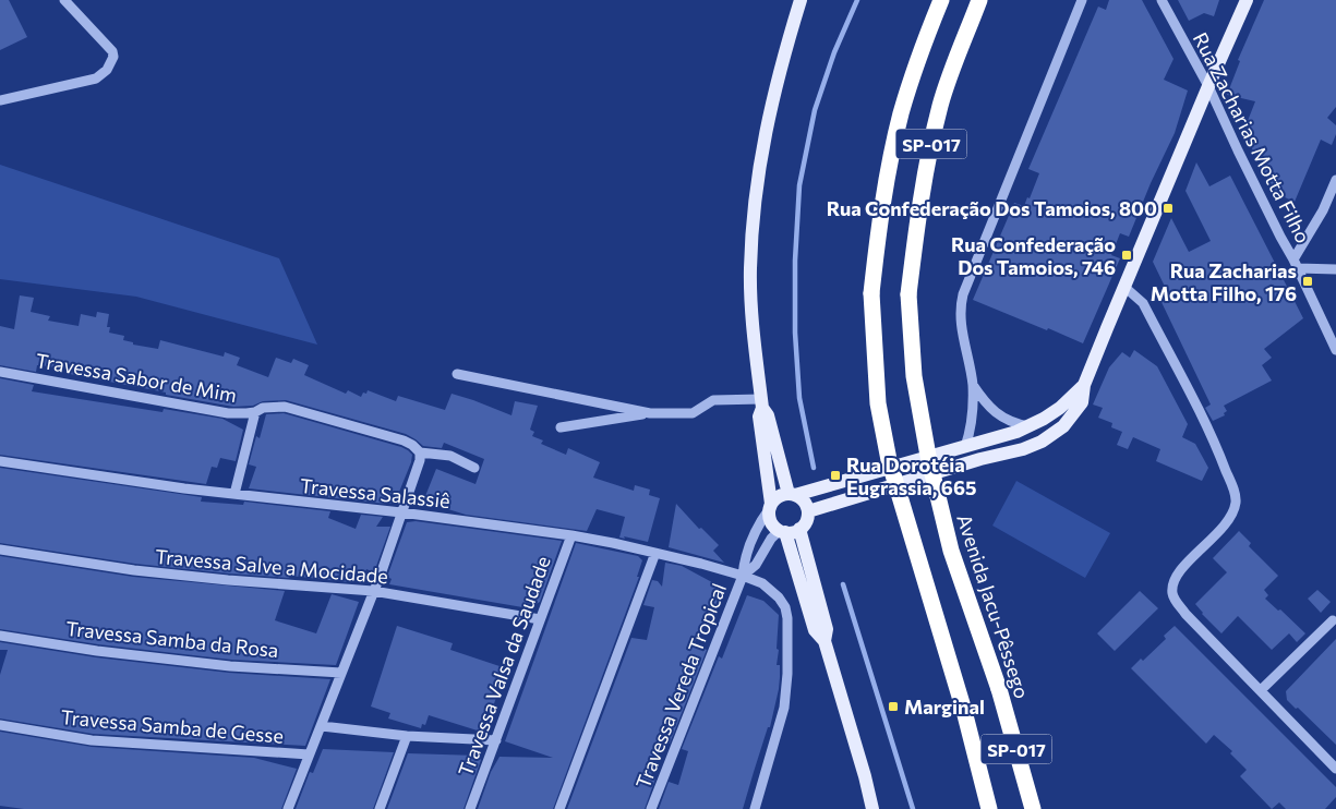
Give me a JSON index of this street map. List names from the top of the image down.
{
  "streets": {
    "highway": ["SP-017", "Avenida Jacu-Pêssego"],
    "street": [
      "Rua Zacharias Motta Filho",
      "Travessa Sabor de Mim",
      "Travessa Salassiê",
      "Travessa Salve a Mocidade",
      "Travessa Samba da Rosa",
      "Travessa Valsa da Saudade",
      "Travessa Vereda Tropical",
      "Travessa Samba de Gesse"
    ]
  },
  "crossings": [
    ["Travessa Salassiê", "Travessa Valsa da Saudade"],
    ["Travessa Salassiê", "Travessa Vereda Tropical"],
    ["Travessa Salve a Mocidade", "Travessa Valsa da Saudade"]
  ],
  "places": {
    "transit": [
      "Rua Confederação Dos Tamoios, 800",
      "Rua Confederação Dos Tamoios, 746",
      "Rua Zacharias Motta Filho, 176",
      "Rua Dorotéia Eugrassia, 665",
      "Marginal"
    ]
  }
}
